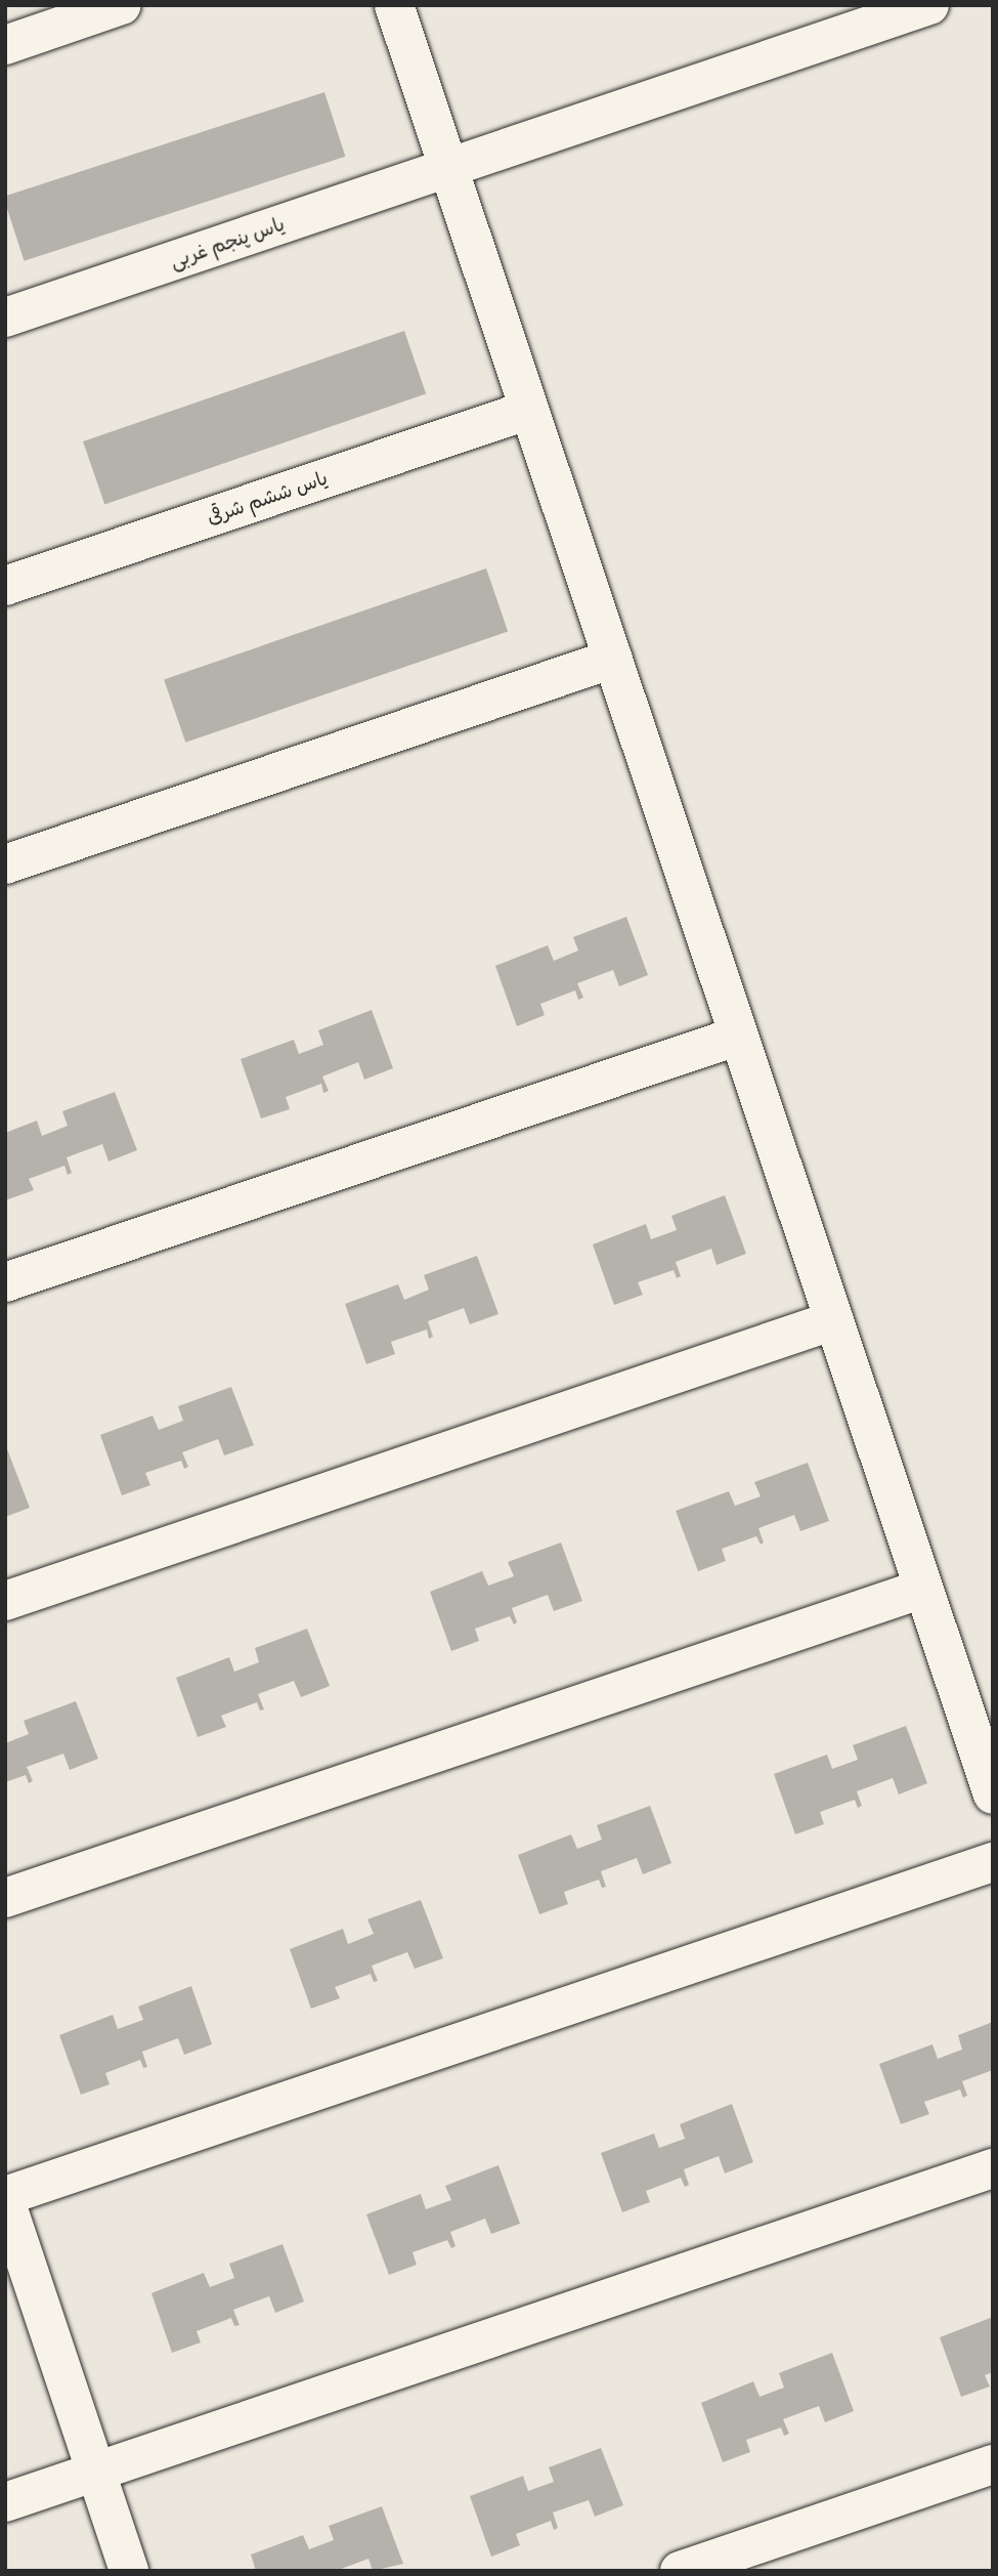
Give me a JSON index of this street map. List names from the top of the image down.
{
  "streets": {
    "street": ["یاس پنجم غربی", "یاس ششم شرقی"]
  }
}
